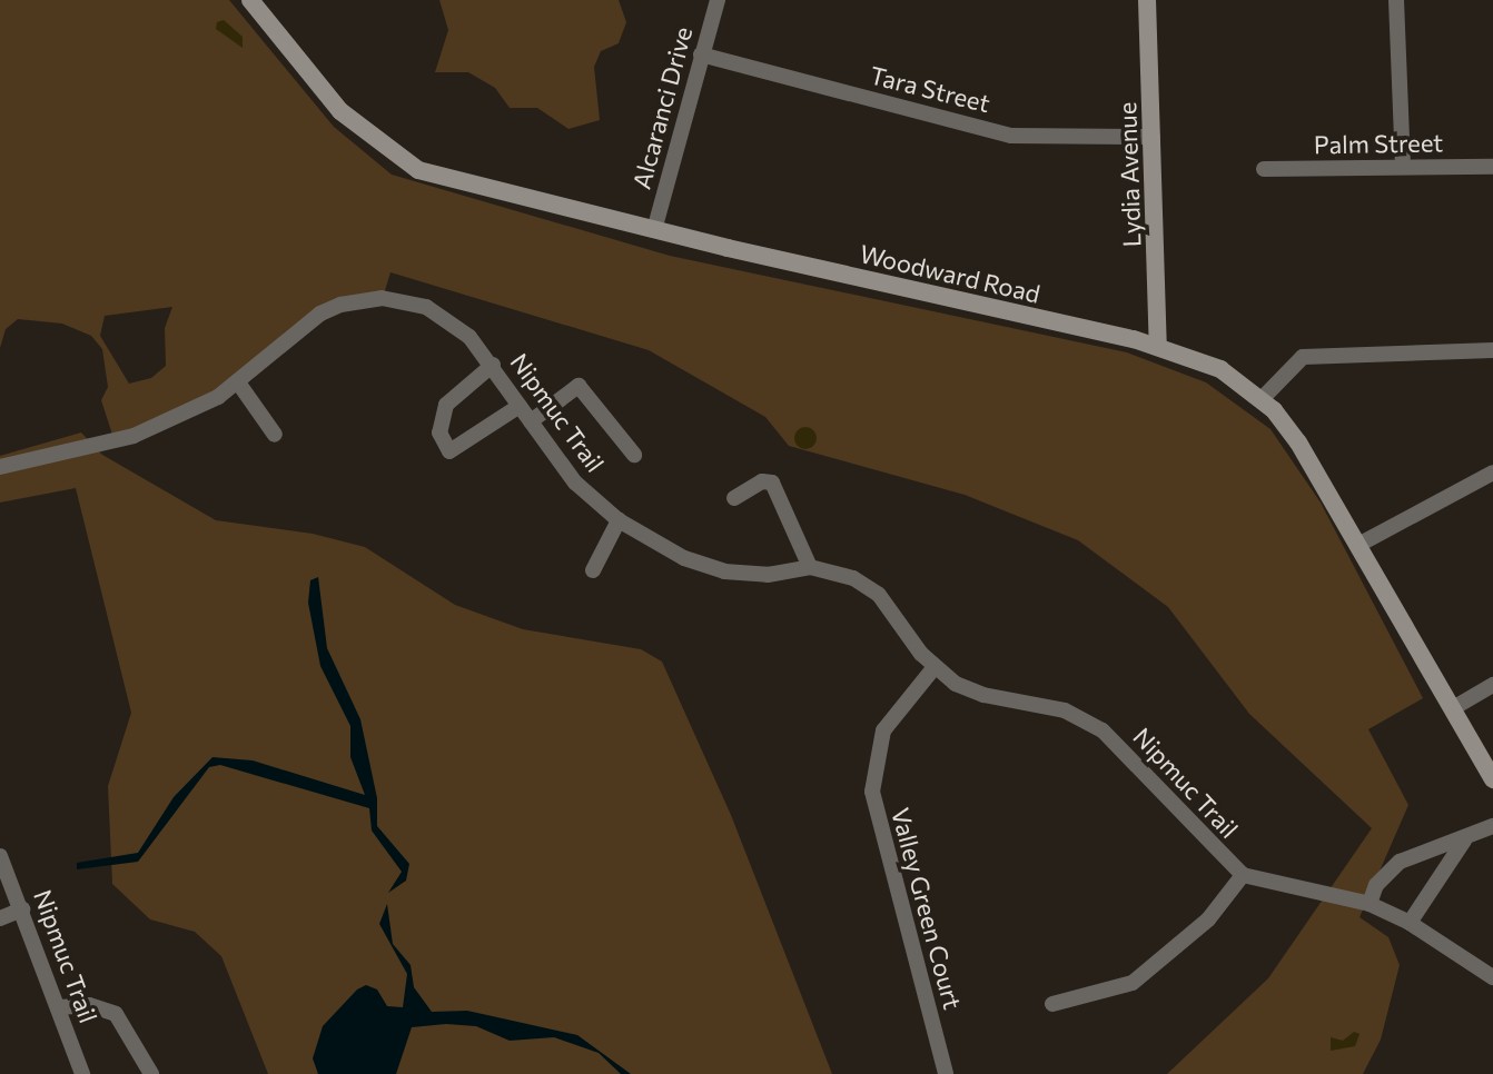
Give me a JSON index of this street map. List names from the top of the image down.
{
  "streets": {
    "street": [
      "Tara Street",
      "Alcaranci Drive",
      "Palm Street",
      "Lydia Avenue",
      "Woodward Road",
      "Nipmuc Trail",
      "Valley Green Court"
    ]
  },
  "crossings": [
    ["Tara Street", "Alcaranci Drive"],
    ["Tara Street", "Lydia Avenue"],
    ["Alcaranci Drive", "Woodward Road"],
    ["Lydia Avenue", "Woodward Road"],
    ["Nipmuc Trail", "Valley Green Court"]
  ]
}
